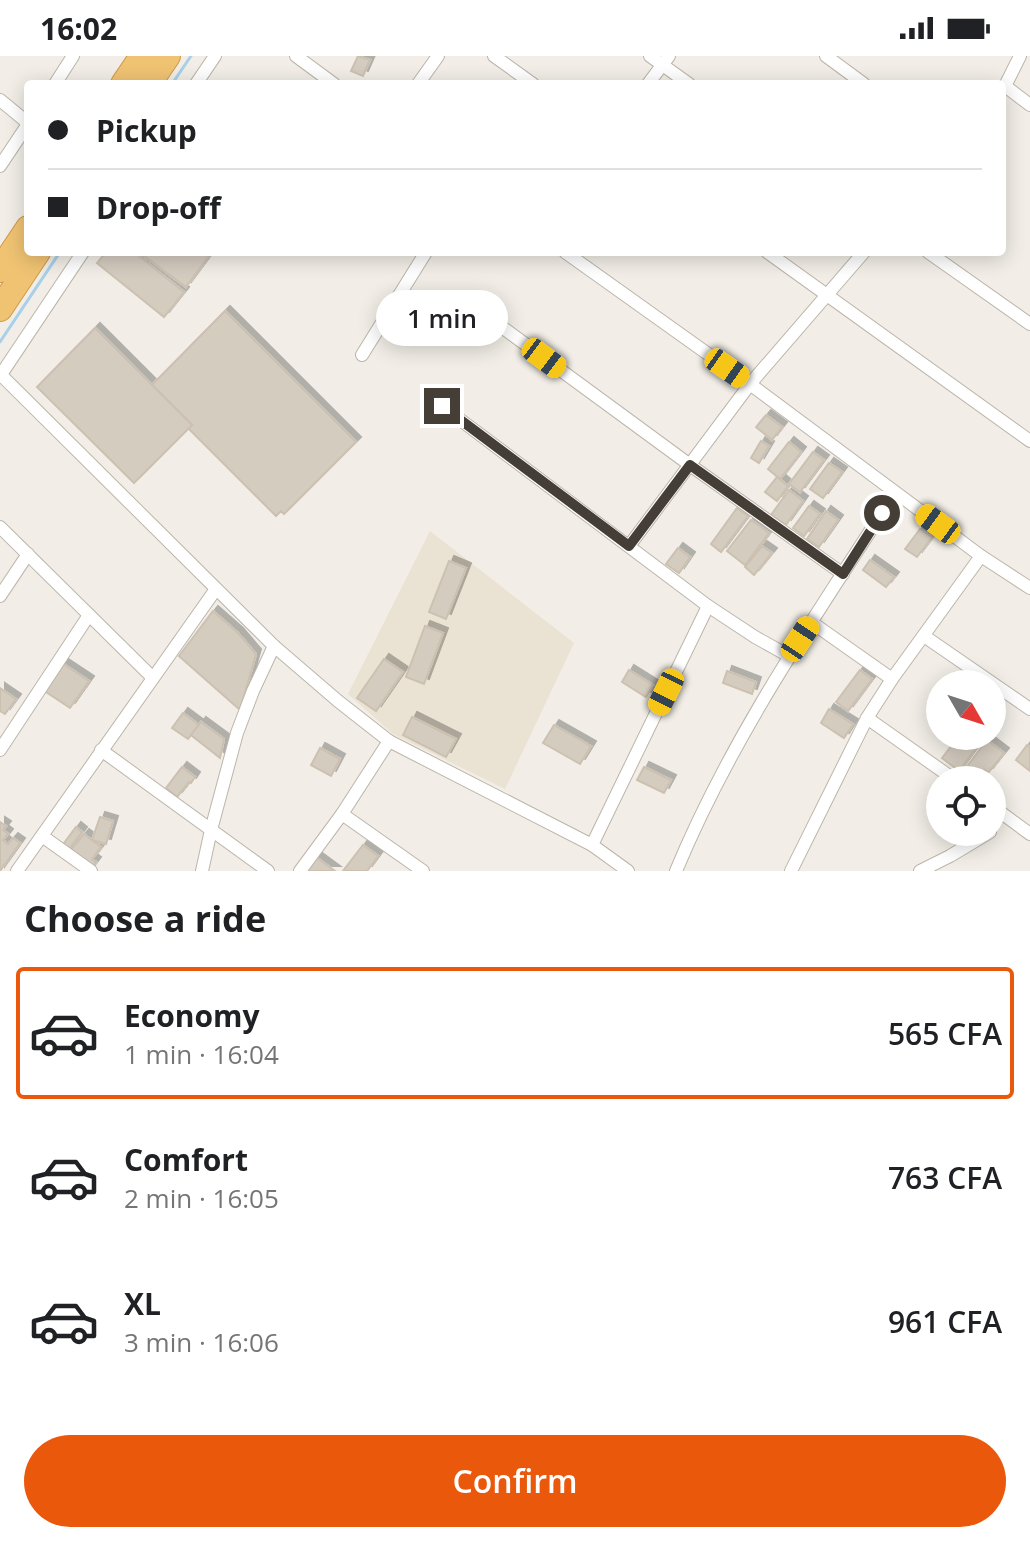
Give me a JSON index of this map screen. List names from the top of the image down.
{
  "north": "bottom right",
  "page": {
    "status": "16:02",
    "banner": ["Pickup", "Drop-off"],
    "bubble": "1 min",
    "heading": "Choose a ride",
    "list": [
      {
        "name": "Economy",
        "note": "1 min · 16:04",
        "value": "565 CFA"
      },
      {
        "name": "Comfort",
        "note": "2 min · 16:05",
        "value": "763 CFA"
      },
      {
        "name": "XL",
        "note": "3 min · 16:06",
        "value": "961 CFA"
      }
    ],
    "buttons": "Confirm"
  }
}
